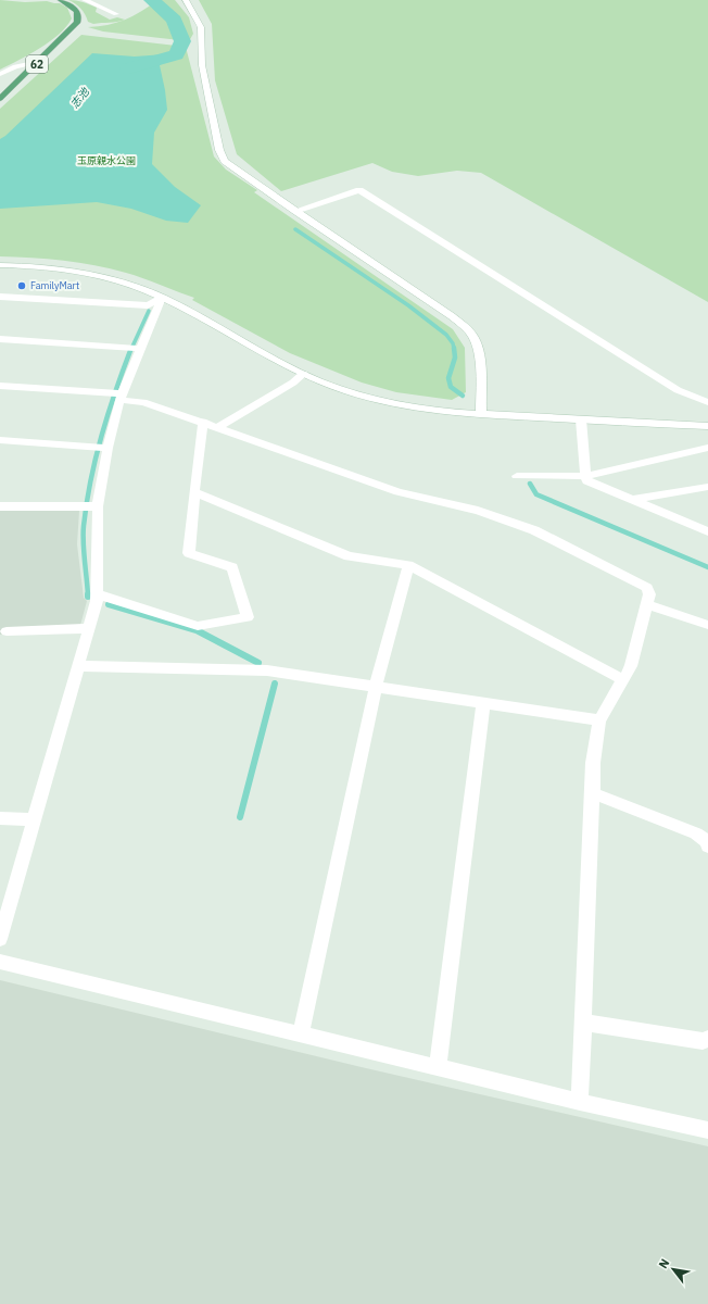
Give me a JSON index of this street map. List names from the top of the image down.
{
  "streets": {
    "main road": ["62"]
  },
  "water": ["志池"],
  "parks": ["玉原親水公園"],
  "places": ["FamilyMart"],
  "north": "top left"
}
